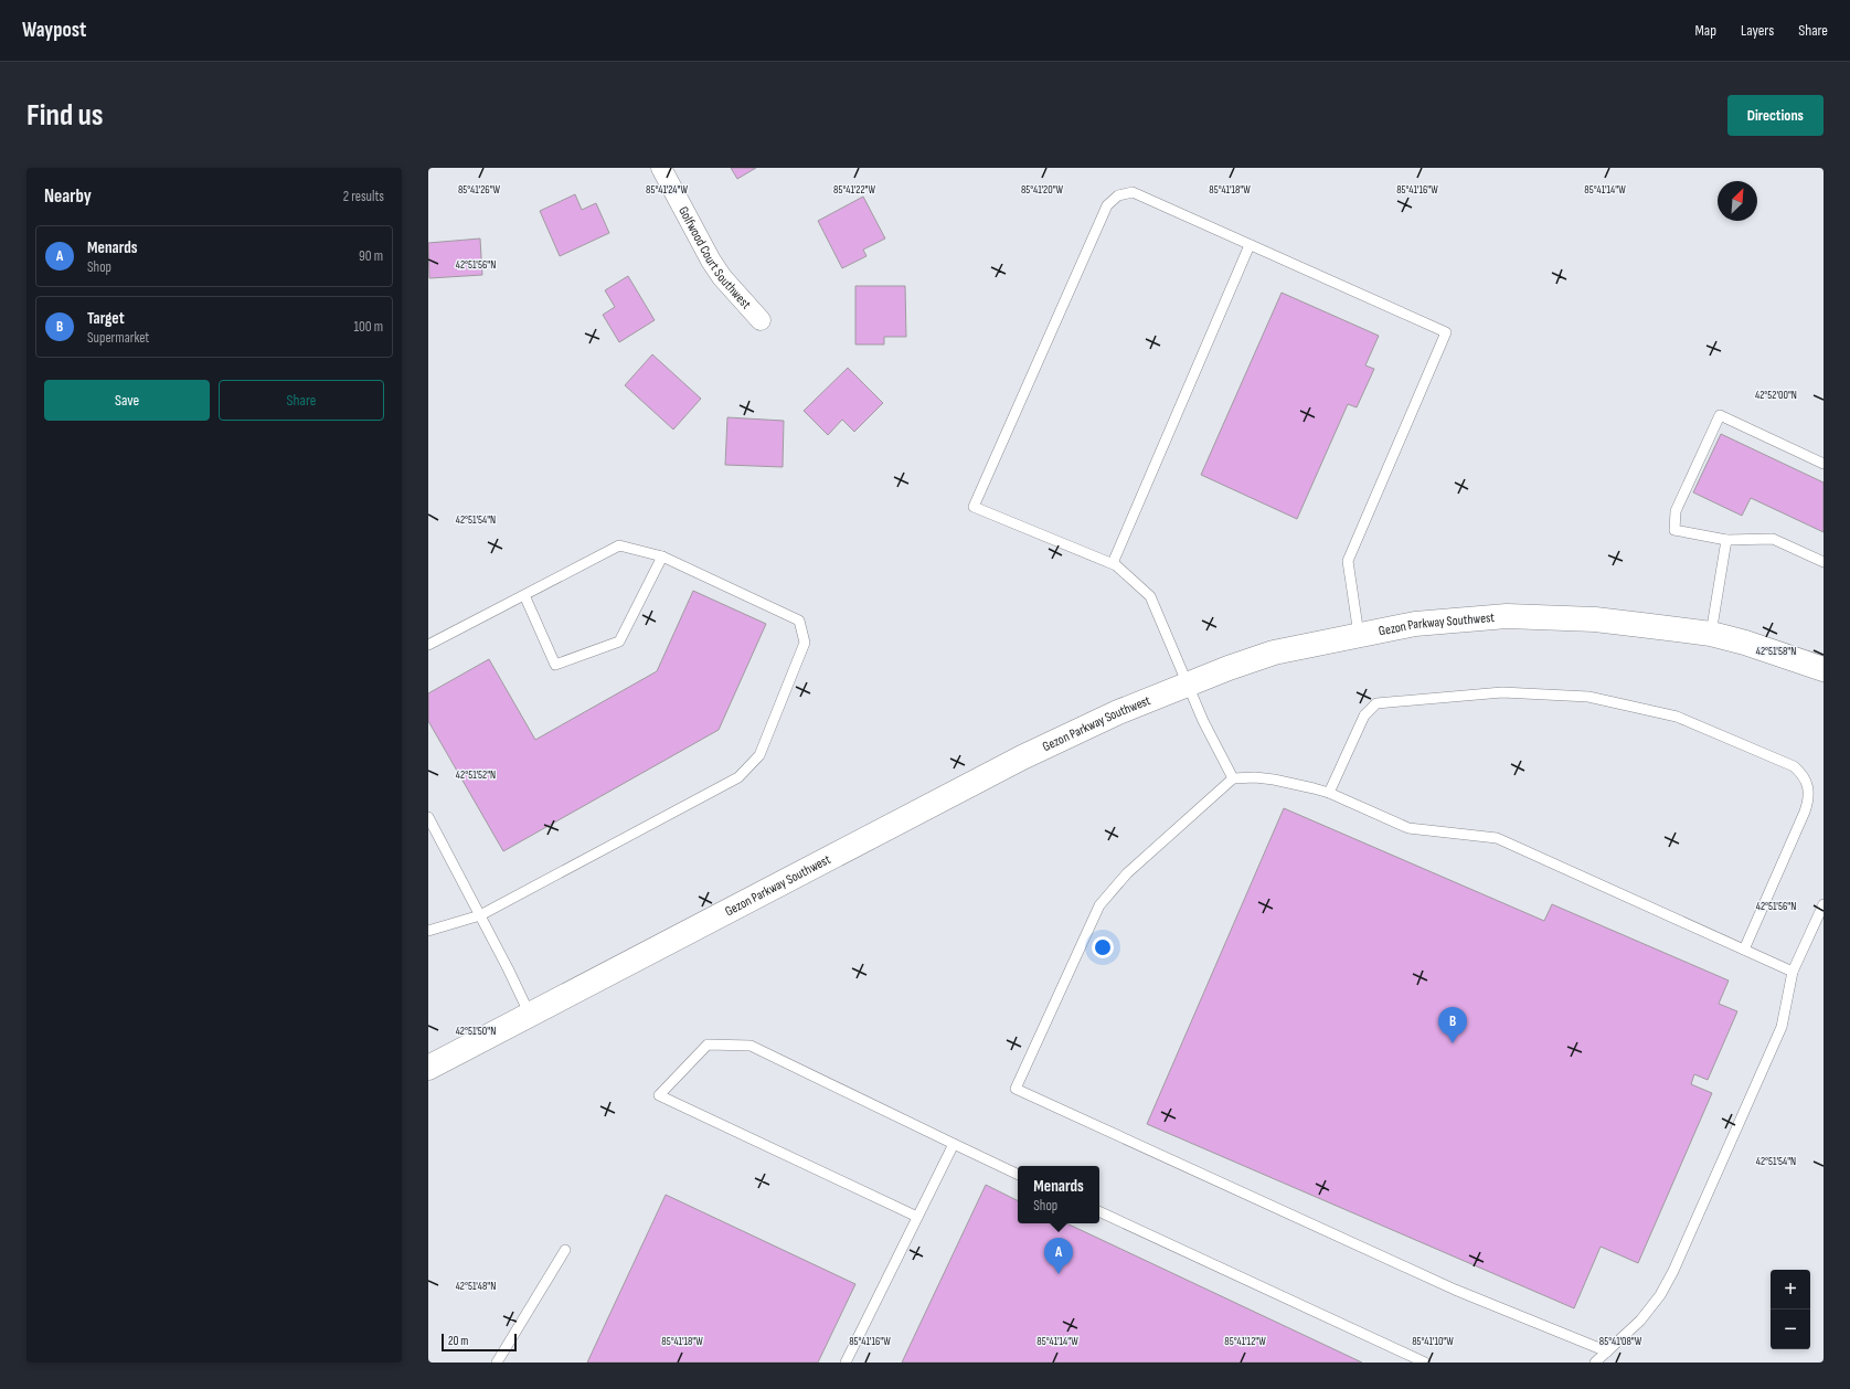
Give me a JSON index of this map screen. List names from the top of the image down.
{
  "streets": {
    "main road": ["Gezon Parkway Southwest"],
    "street": ["Golfwood Court Southwest"]
  },
  "scale_bar": "20 m",
  "north": "top right",
  "page": {
    "header": "Waypost",
    "nav": ["Map", "Layers", "Share"],
    "buttons": [
      "Directions",
      ["Save", "Share"]
    ],
    "title": "Find us",
    "heading": ["Nearby", "2 results"],
    "list": [
      {
        "mark": "A",
        "name": "Menards",
        "note": "Shop",
        "value": "90 m"
      },
      {
        "mark": "B",
        "name": "Target",
        "note": "Supermarket",
        "value": "100 m"
      }
    ],
    "pins": ["B", "A"],
    "popup": ["Menards", "Shop"],
    "map_buttons": ["+", "−"],
    "scale": "20 m"
  },
  "coordinates": [
    "85°41'26\"W",
    "85°41'24\"W",
    "85°41'22\"W",
    "85°41'20\"W",
    "85°41'18\"W",
    "85°41'16\"W",
    "85°41'14\"W",
    "42°51'56\"N",
    "42°52'00\"N",
    "42°51'54\"N",
    "42°51'58\"N",
    "42°51'52\"N",
    "42°51'50\"N",
    "42°51'48\"N",
    "85°41'12\"W",
    "85°41'10\"W",
    "85°41'08\"W"
  ]
}
